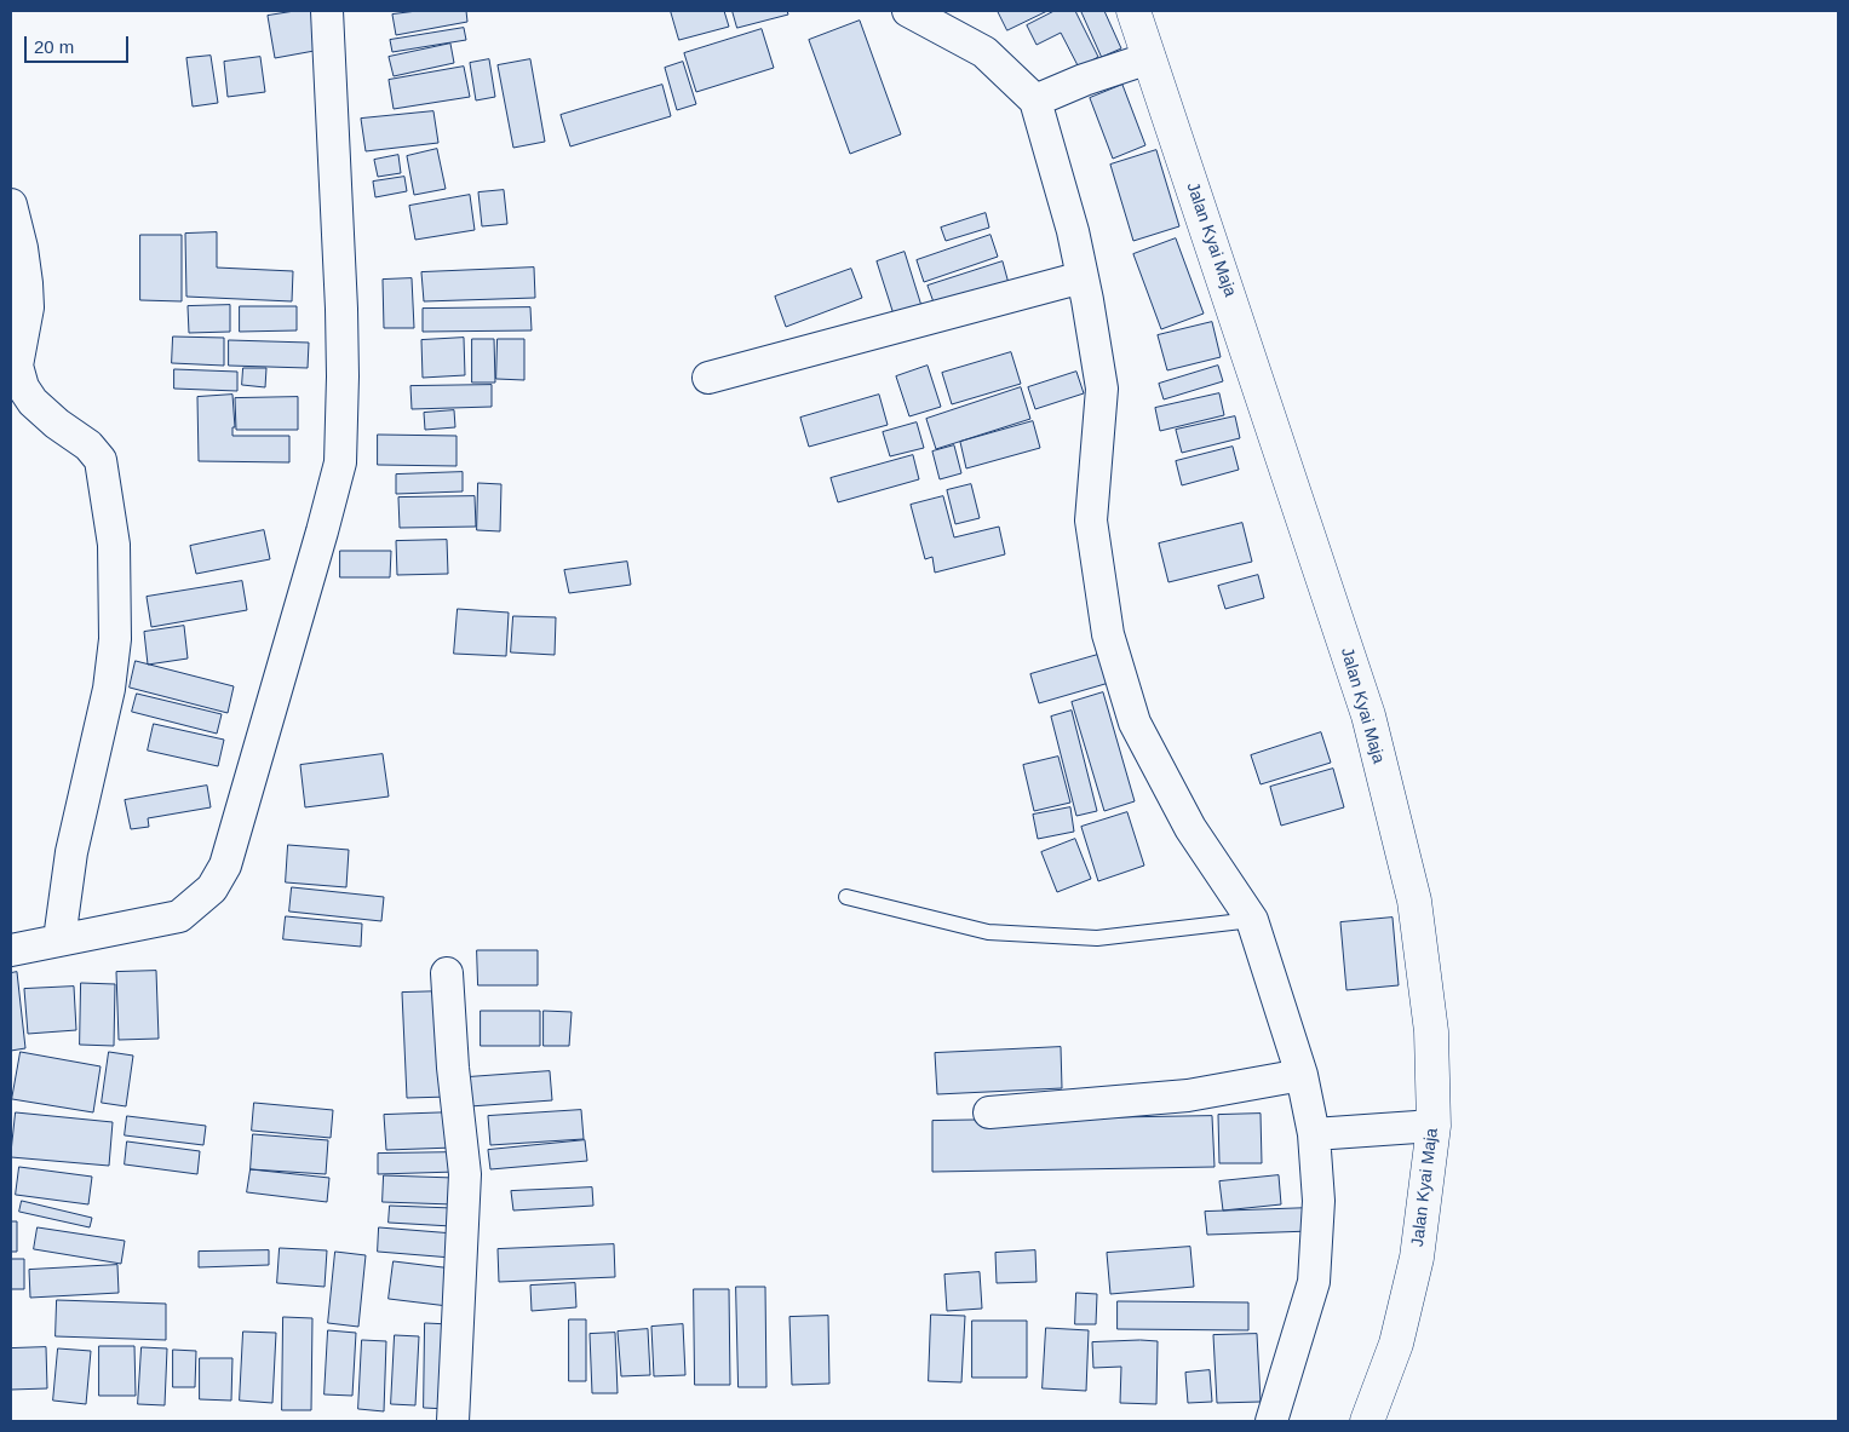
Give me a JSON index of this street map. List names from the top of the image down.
{
  "streets": {
    "main road": ["Jalan Kyai Maja"]
  },
  "scale_bar": "20 m"
}
